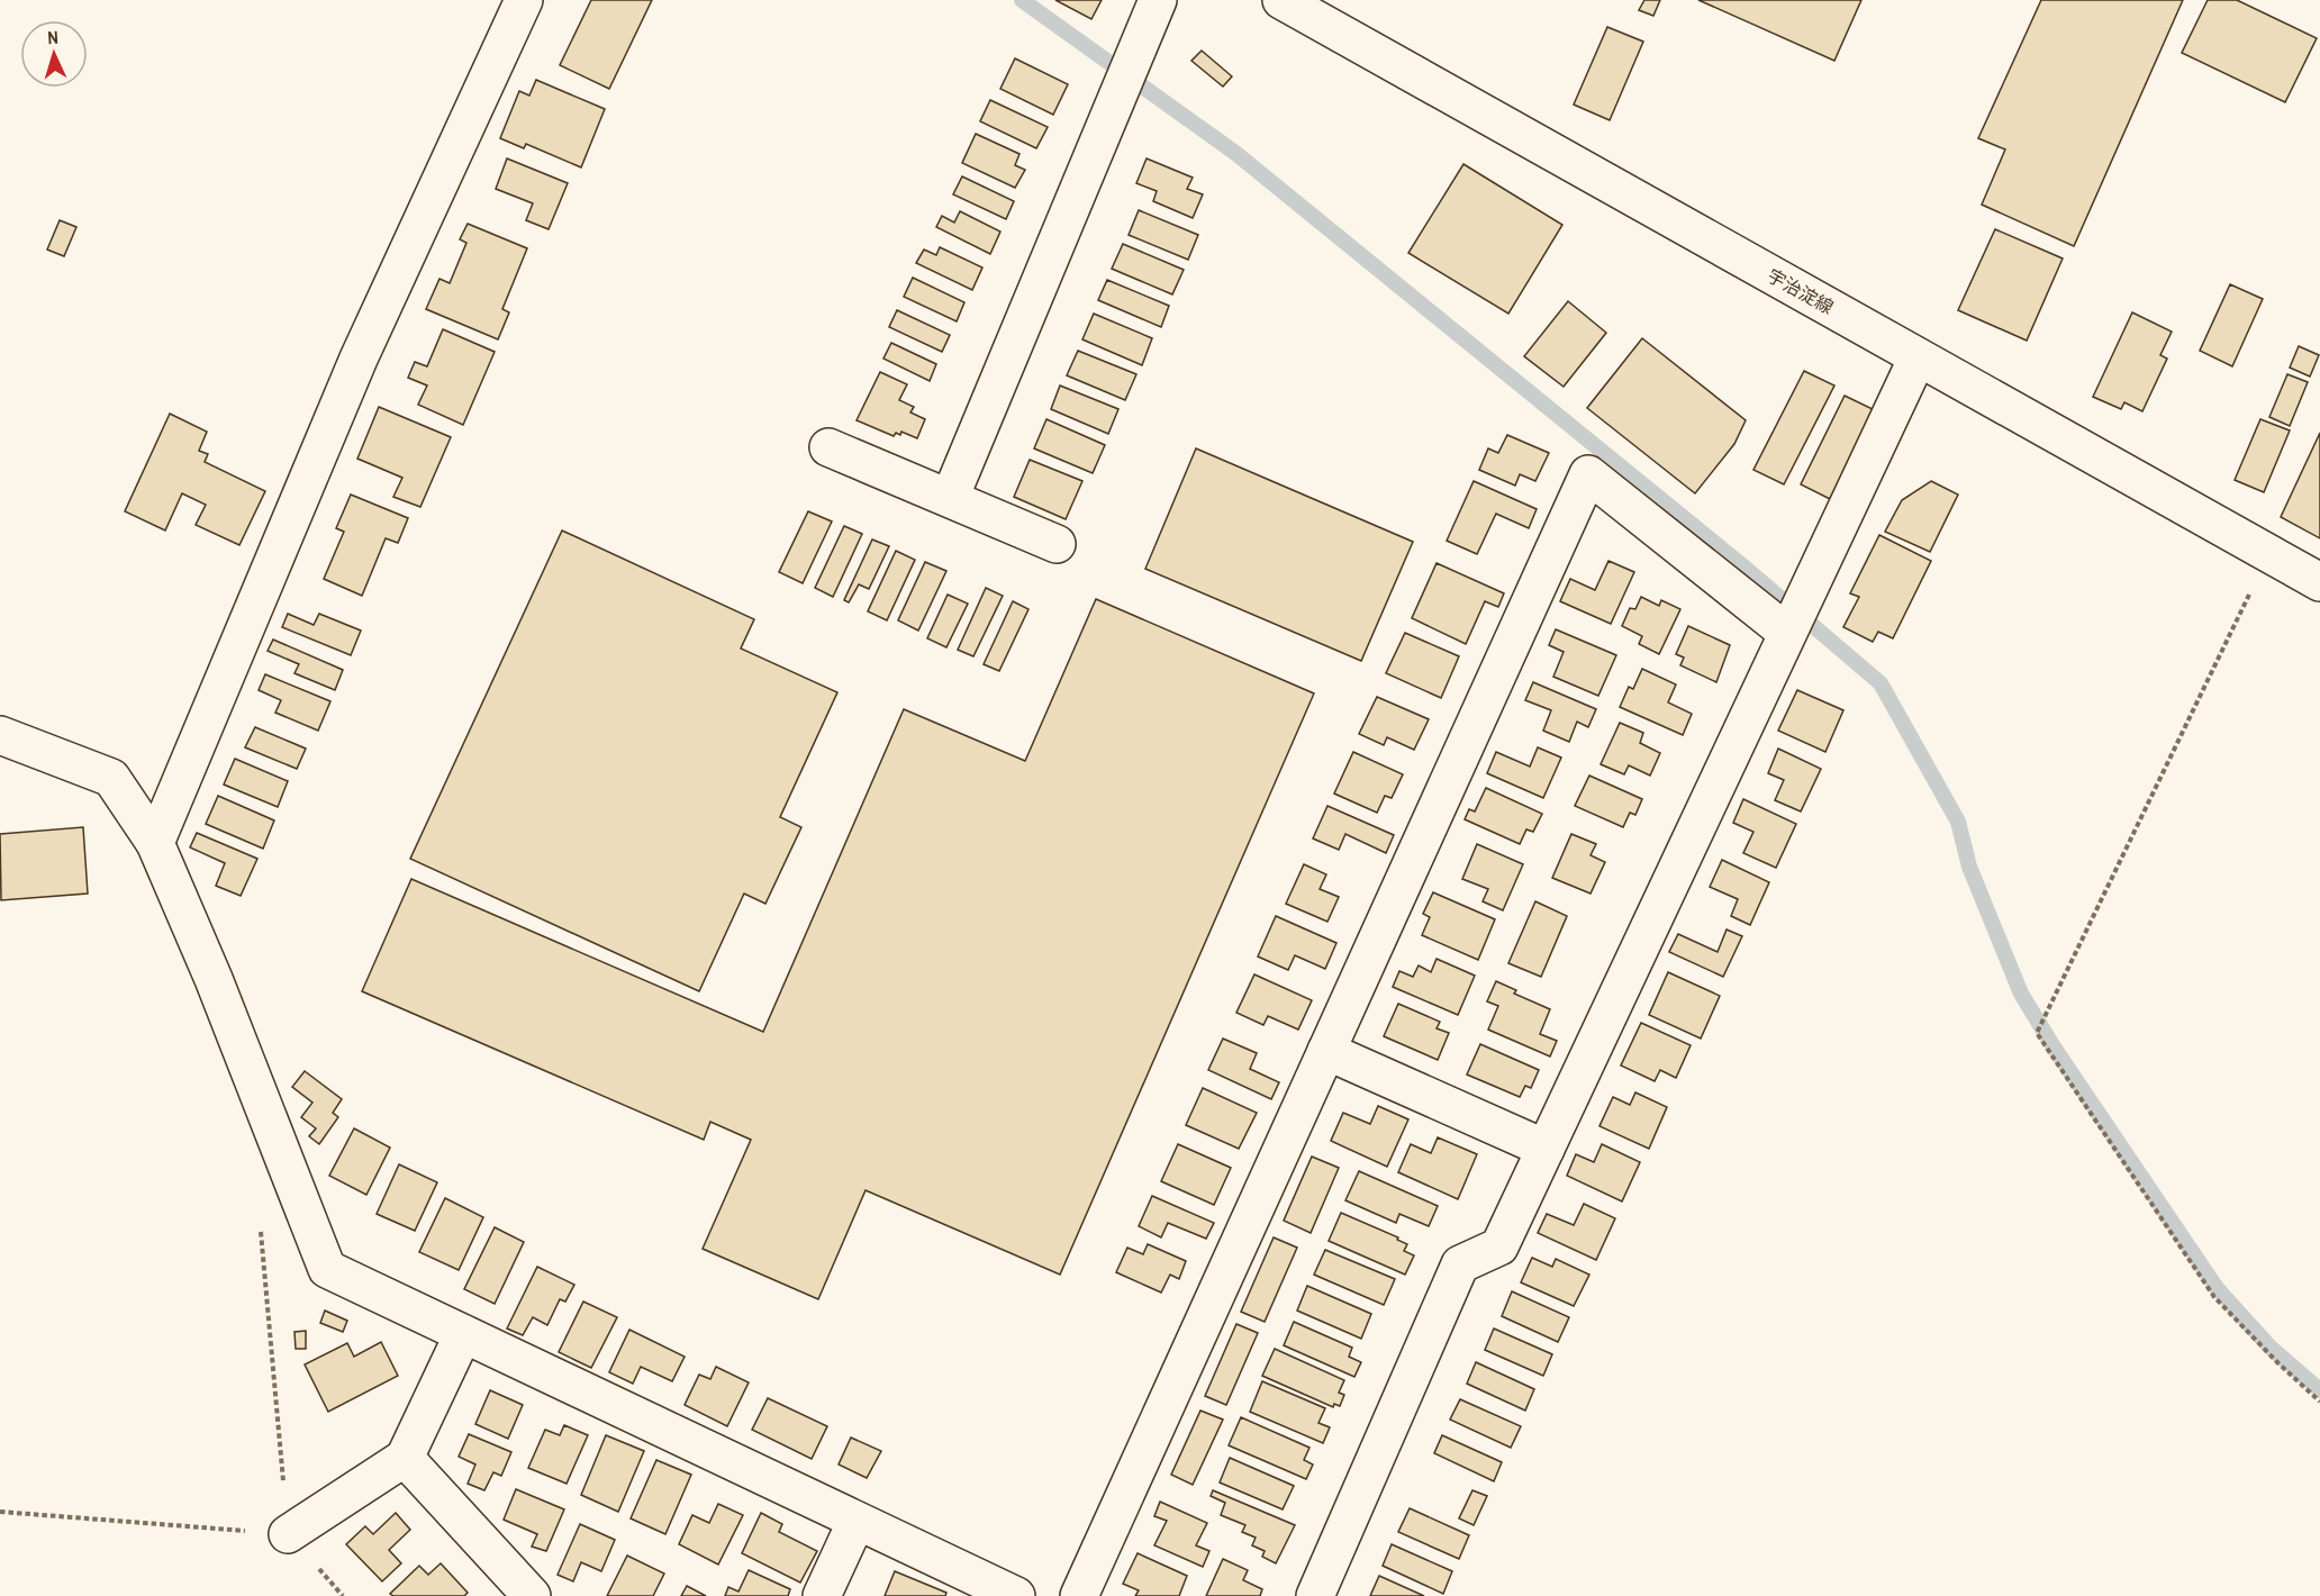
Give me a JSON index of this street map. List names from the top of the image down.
{
  "streets": {
    "street": ["宇治淀線"]
  },
  "north": "top"
}
